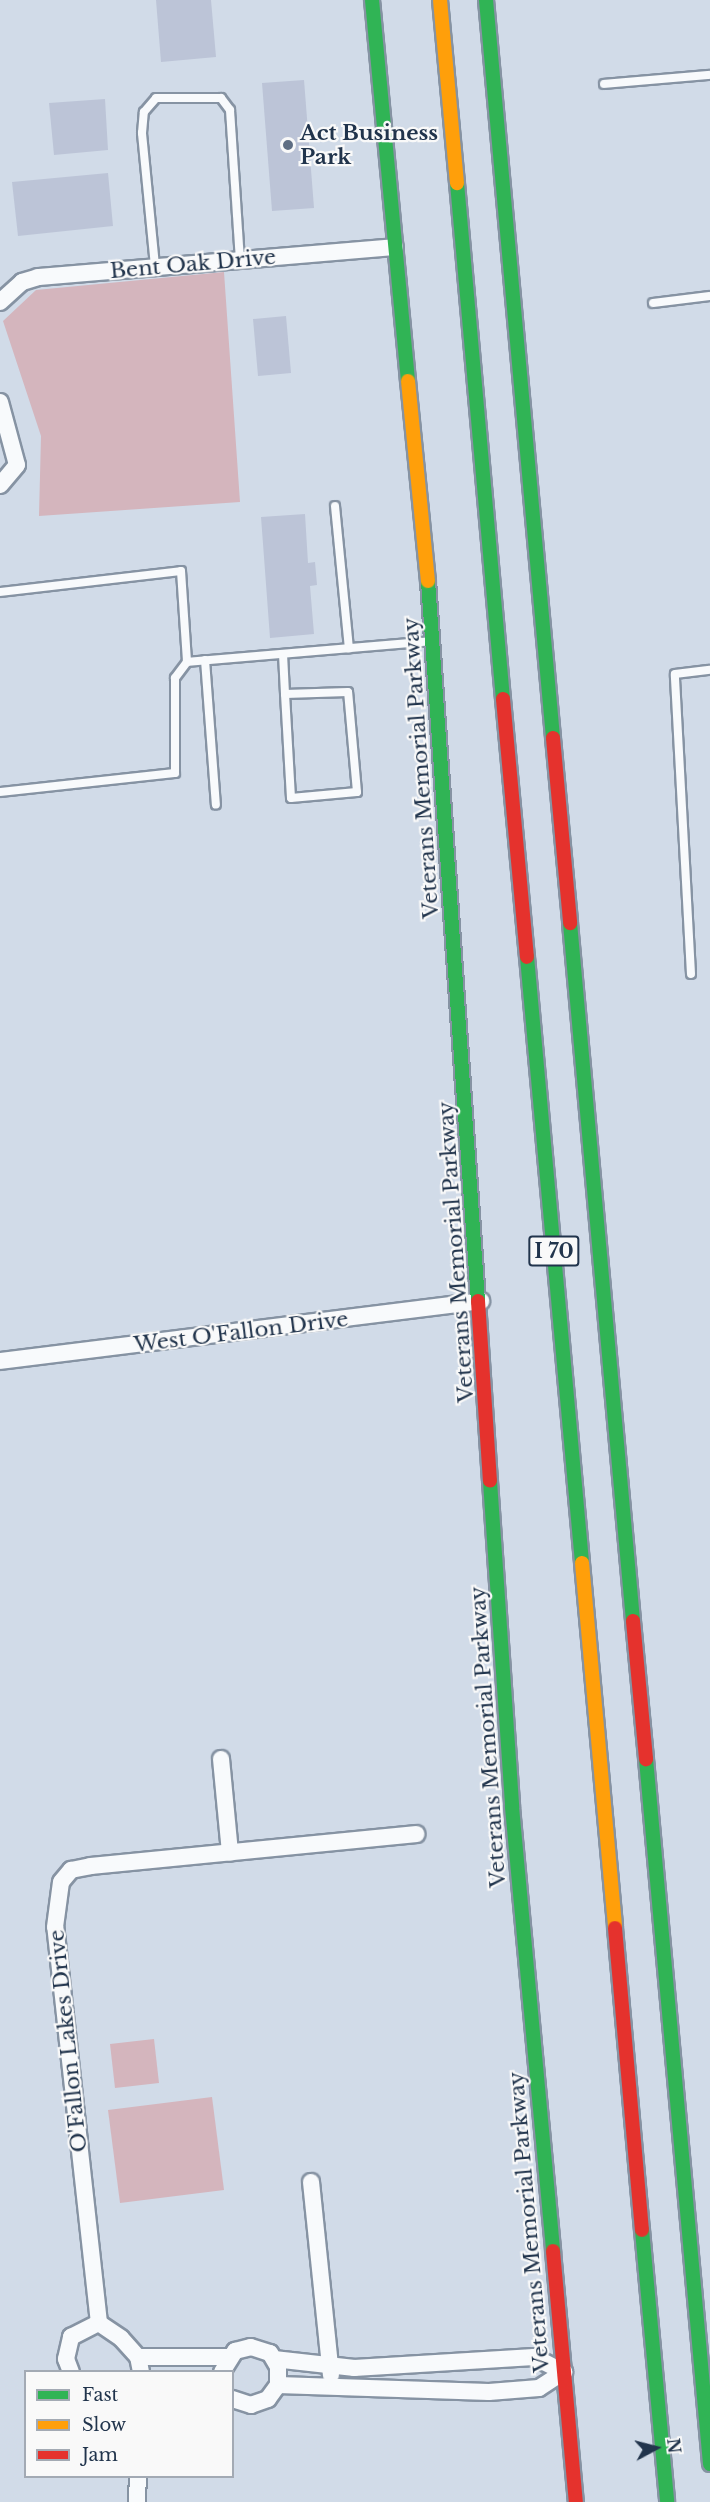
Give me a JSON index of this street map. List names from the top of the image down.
{
  "streets": {
    "main road": ["Veterans Memorial Parkway", "I 70"],
    "street": ["Bent Oak Drive", "West O'Fallon Drive", "O'Fallon Lakes Drive"]
  },
  "crossings": [
    ["Bent Oak Drive", "Veterans Memorial Parkway"],
    ["Veterans Memorial Parkway", "West O'Fallon Drive"]
  ],
  "places": ["Act Business Park"],
  "legend": ["Fast", "Slow", "Jam"],
  "north": "right"
}
